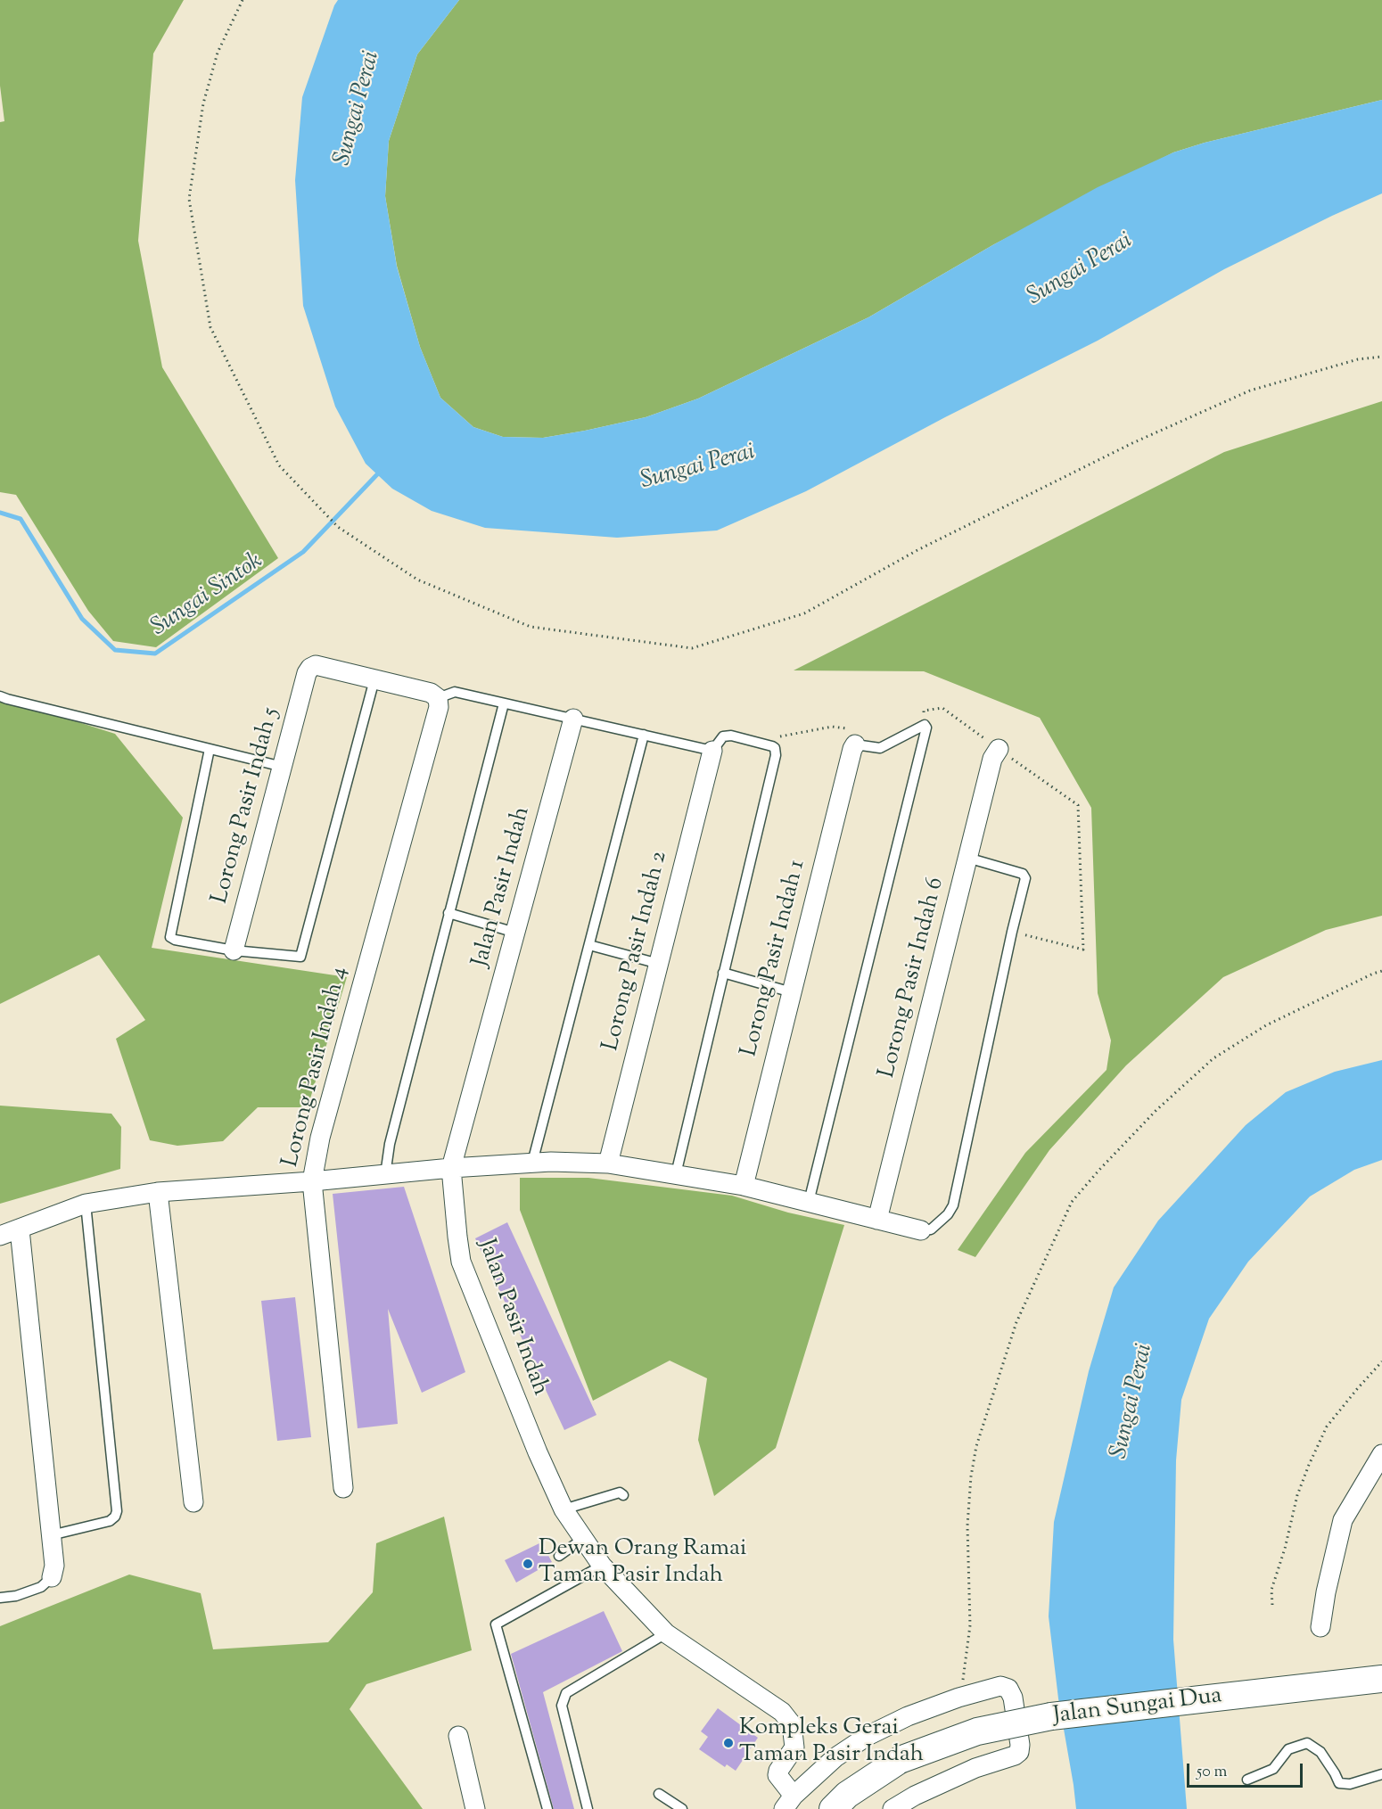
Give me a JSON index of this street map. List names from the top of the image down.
{
  "streets": {
    "main road": ["Jalan Sungai Dua"],
    "street": [
      "Lorong Pasir Indah 5",
      "Jalan Pasir Indah",
      "Lorong Pasir Indah 2",
      "Lorong Pasir Indah 1",
      "Lorong Pasir Indah 6",
      "Lorong Pasir Indah 4"
    ]
  },
  "water": ["Sungai Perai", "Sungai Sintok"],
  "places": ["Dewan Orang Ramai Taman Pasir Indah", "Kompleks Gerai Taman Pasir Indah"],
  "scale_bar": "50 m"
}
